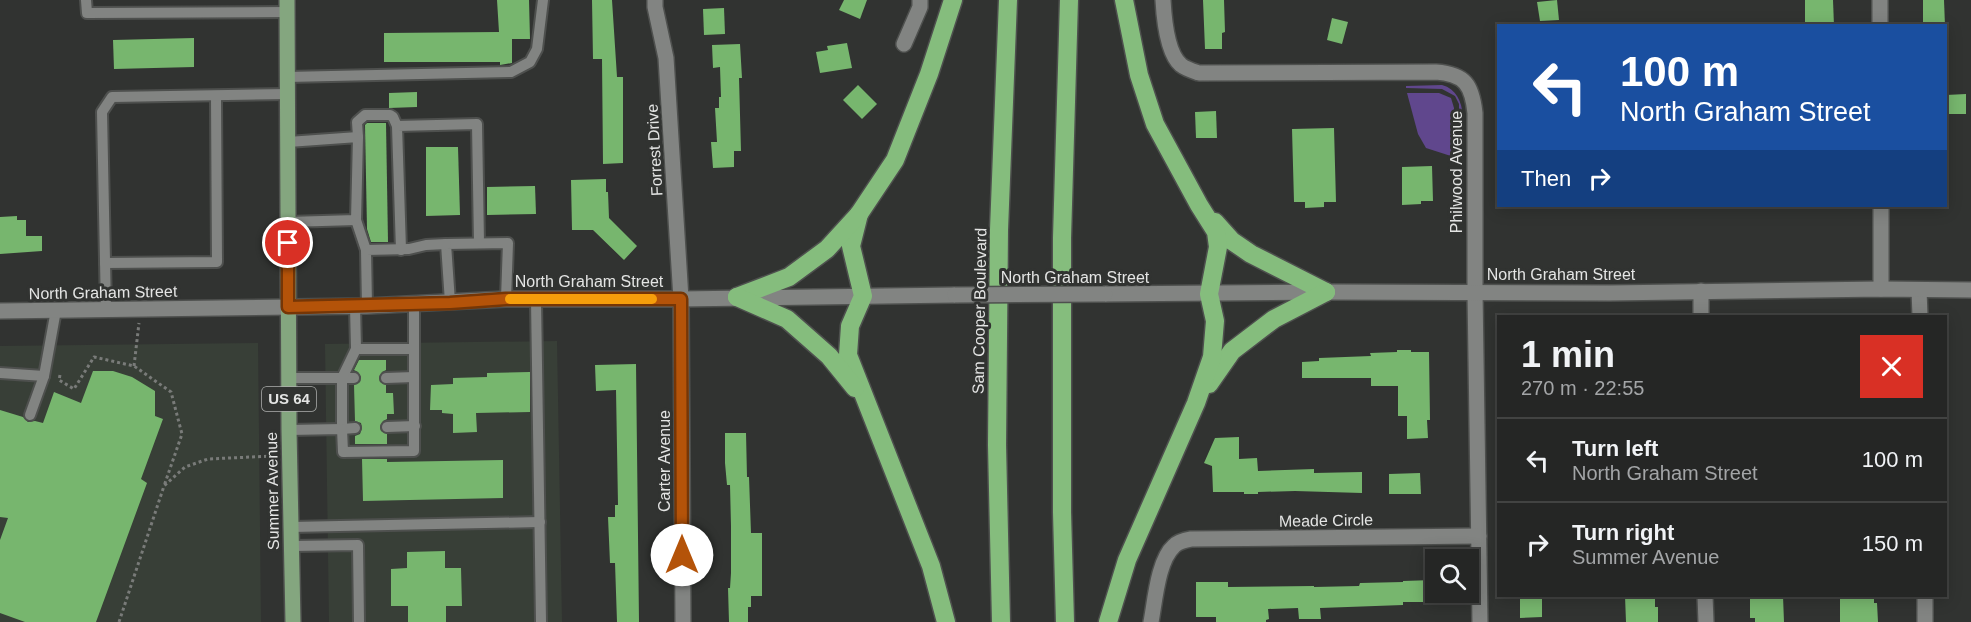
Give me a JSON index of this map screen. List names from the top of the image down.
{
  "streets": {
    "highway": ["Sam Cooper Boulevard"],
    "main road": ["US 64", "Summer Avenue"],
    "street": [
      "Forrest Drive",
      "Philwood Avenue",
      "North Graham Street",
      "Carter Avenue",
      "Meade Circle"
    ]
  },
  "crossings": [
    ["Forrest Drive", "North Graham Street"],
    ["Forrest Drive", "Carter Avenue"],
    ["Philwood Avenue", "North Graham Street"],
    ["Philwood Avenue", "Meade Circle"],
    ["North Graham Street", "Carter Avenue"],
    ["North Graham Street", "Summer Avenue"]
  ],
  "page": {
    "turn": ["100 m", "North Graham Street"],
    "then": "Then",
    "heading": ["1 min", "270 m · 22:55"],
    "list": [
      {
        "name": "Turn left",
        "note": "North Graham Street",
        "value": "100 m"
      },
      {
        "name": "Turn right",
        "note": "Summer Avenue",
        "value": "150 m"
      }
    ]
  }
}
